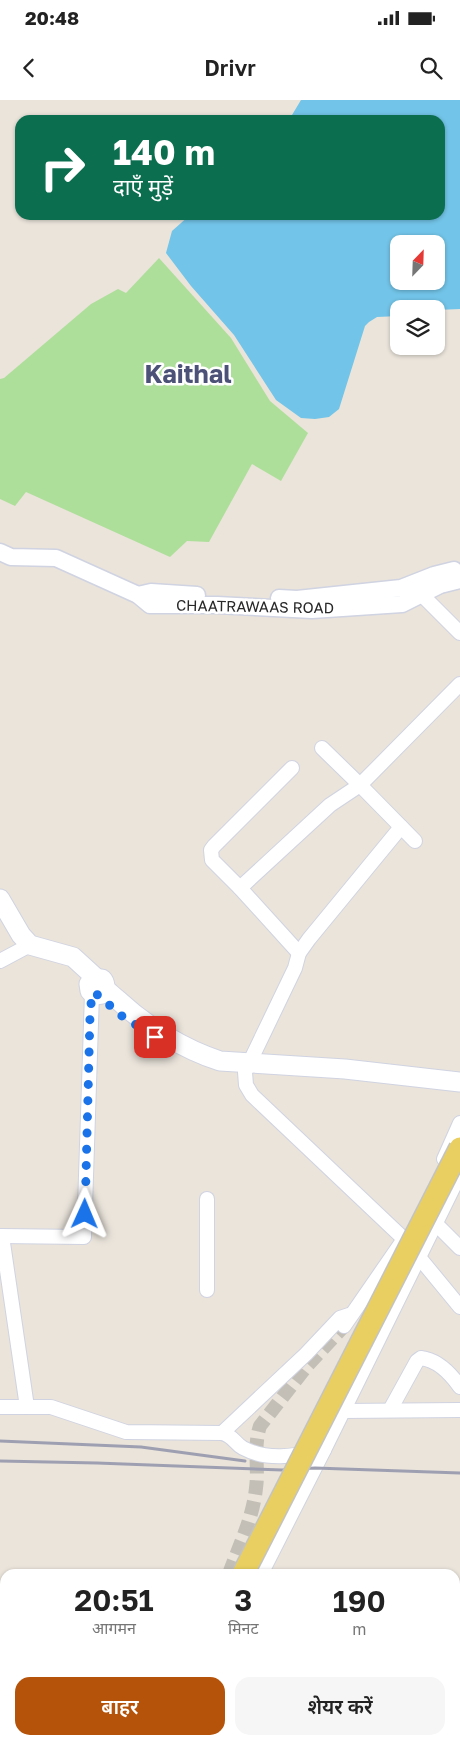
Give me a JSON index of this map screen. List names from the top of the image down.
{
  "districts": ["Kaithal"],
  "north": "top right",
  "page": {
    "status": "20:48",
    "header": "Drivr",
    "turn": ["140 m", "दाएँ मुड़ें"],
    "eta": [
      "20:51",
      "आगमन",
      "3",
      "मिनट",
      "190",
      "m"
    ],
    "buttons": ["बाहर", "शेयर करें"]
  }
}
